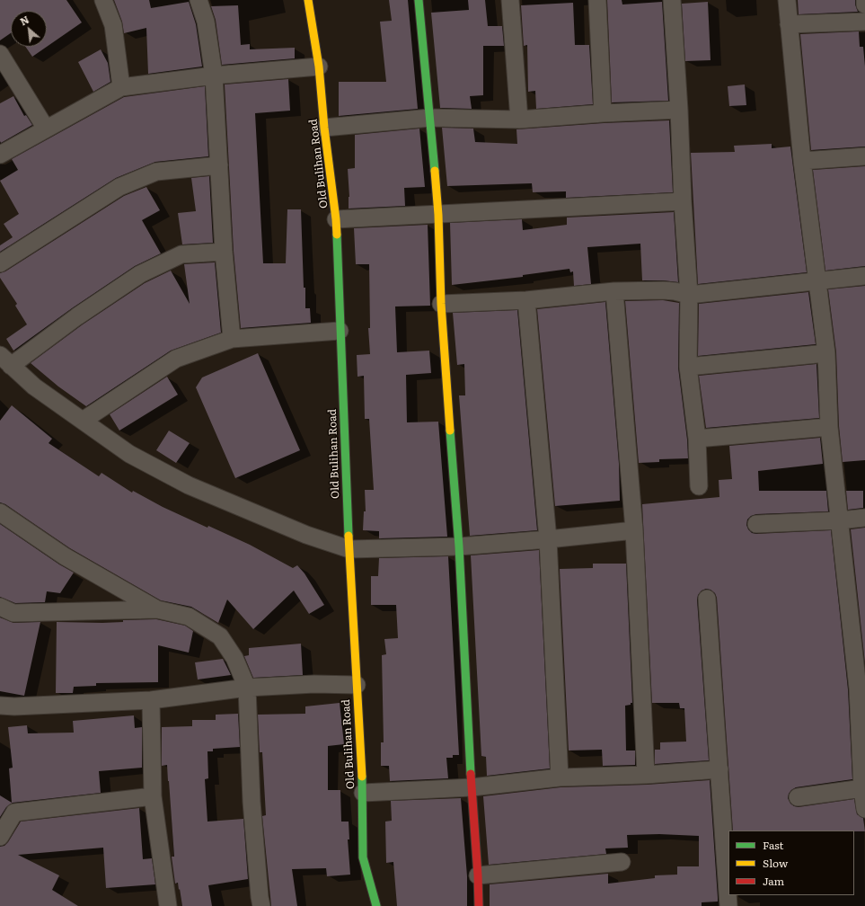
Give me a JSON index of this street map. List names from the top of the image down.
{
  "streets": {
    "street": ["Old Bulihan Road"]
  },
  "legend": ["Fast", "Slow", "Jam"],
  "north": "top left"
}
